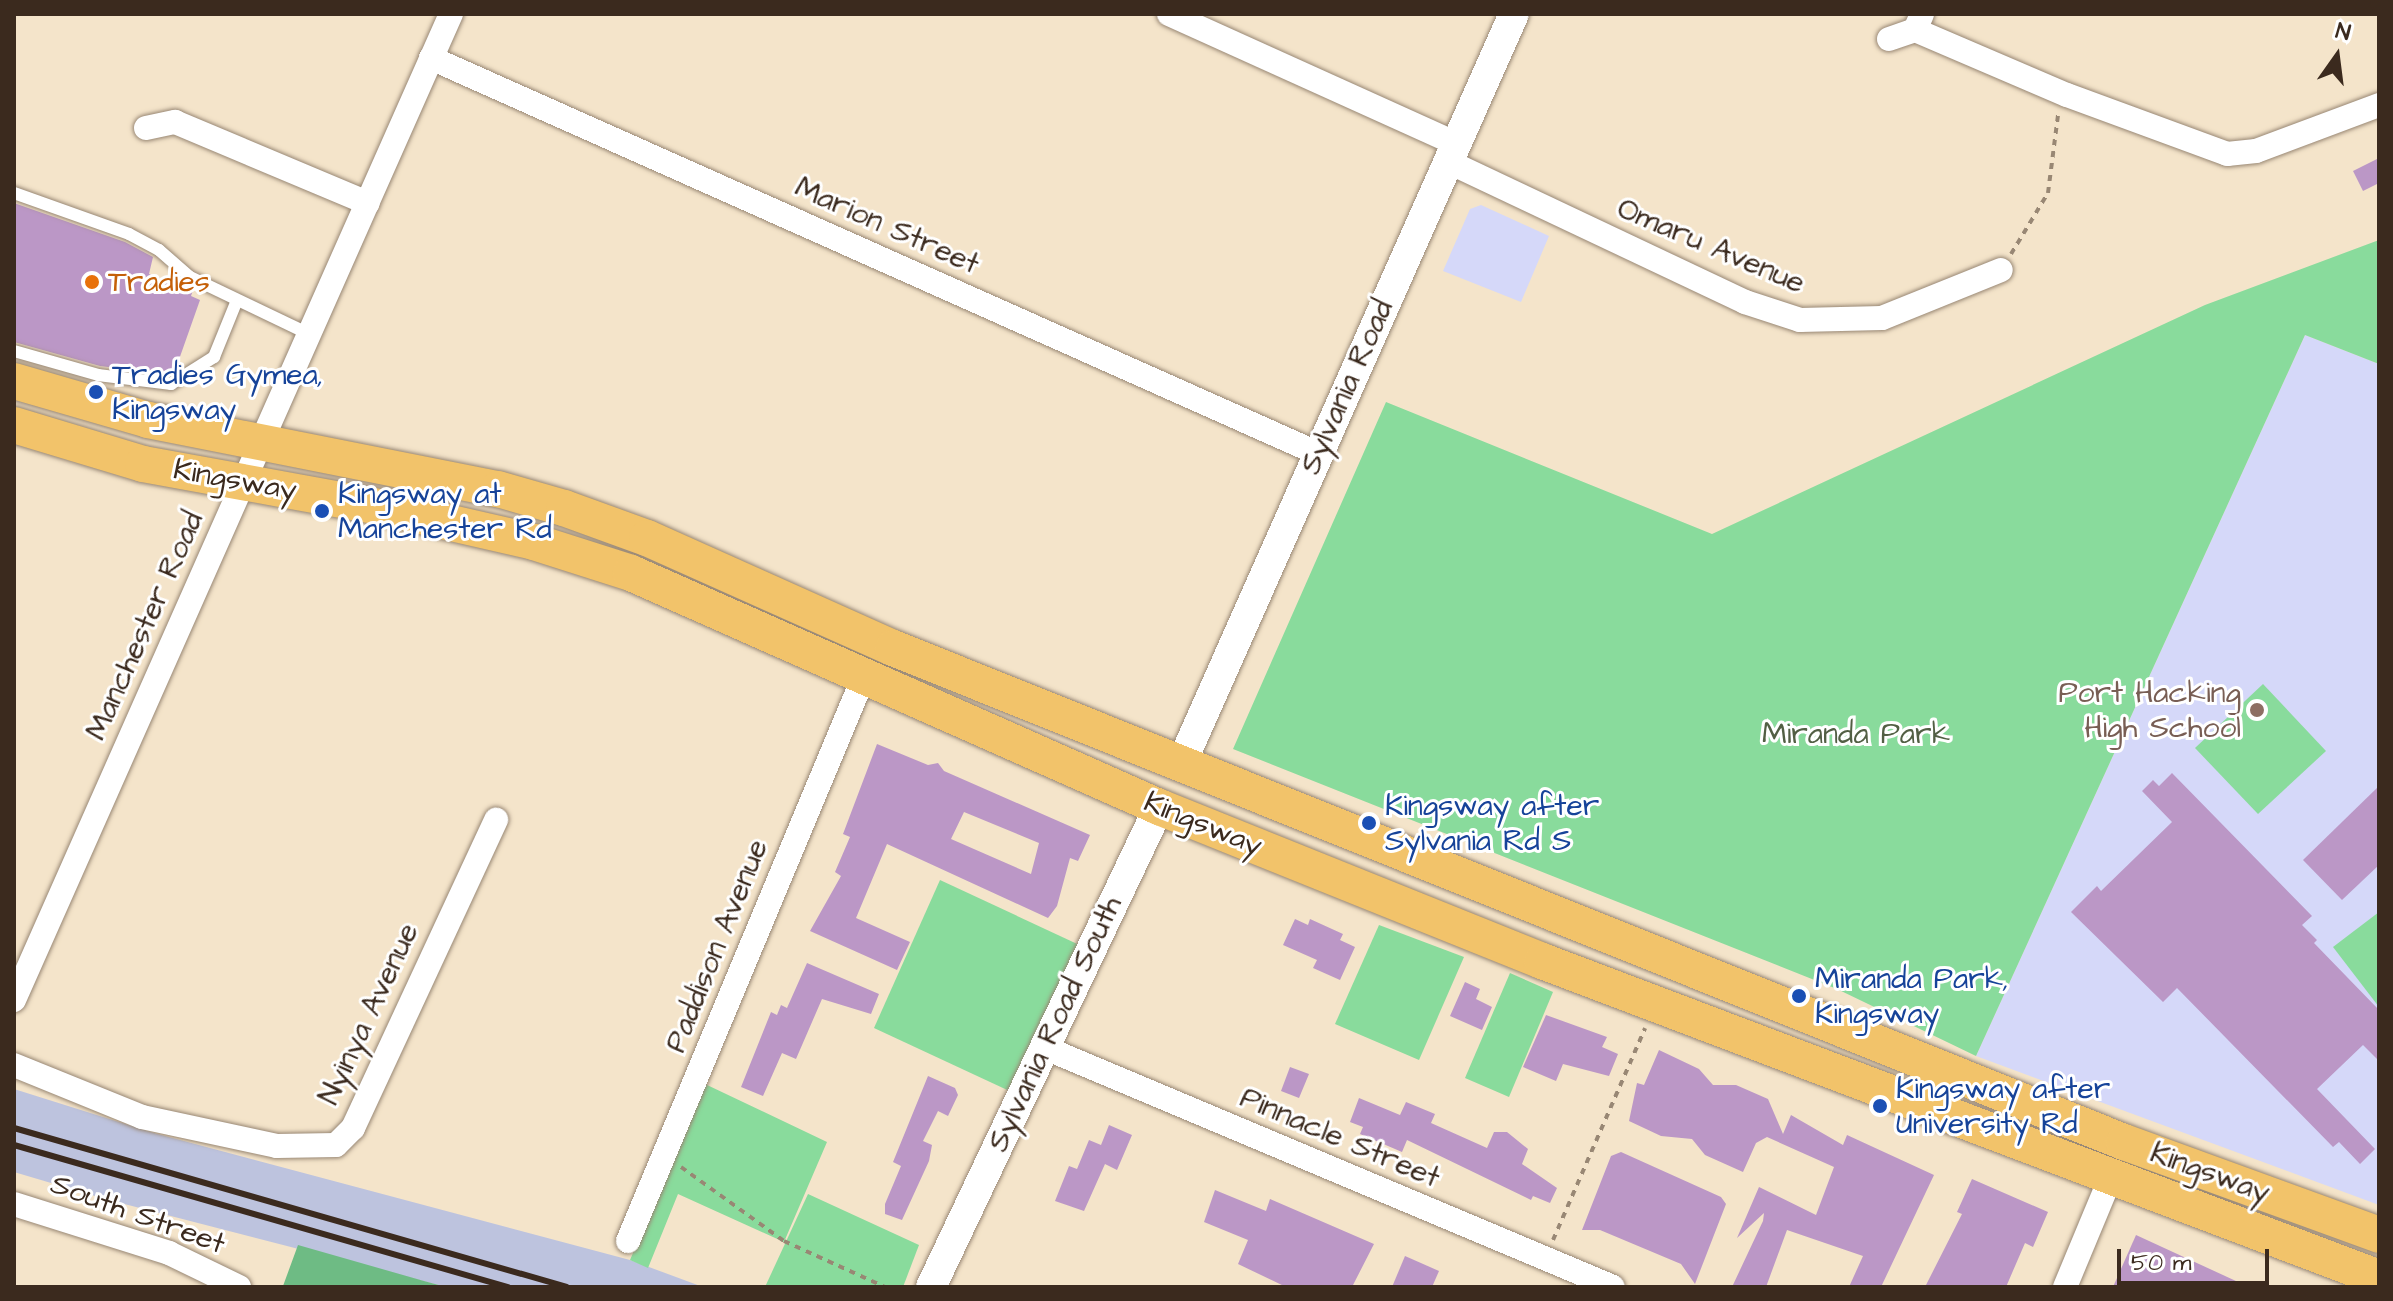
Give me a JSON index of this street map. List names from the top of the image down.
{
  "streets": {
    "main road": ["Kingsway", "Sylvania Road South"],
    "street": [
      "Marion Street",
      "Omaru Avenue",
      "Sylvania Road",
      "Manchester Road",
      "Paddison Avenue",
      "Nyinya Avenue",
      "Pinnacle Street",
      "South Street"
    ]
  },
  "crossings": [
    ["Marion Street", "Sylvania Road"],
    ["Marion Street", "Manchester Road"],
    ["Omaru Avenue", "Sylvania Road"],
    ["Sylvania Road", "Kingsway"],
    ["Sylvania Road", "Sylvania Road South"],
    ["Kingsway", "Manchester Road"],
    ["Kingsway", "Paddison Avenue"],
    ["Kingsway", "Sylvania Road South"],
    ["Sylvania Road South", "Pinnacle Street"]
  ],
  "parks": ["Miranda Park"],
  "places": [
    "Tradies",
    "Tradies Gymea, Kingsway",
    "Kingsway at Manchester Rd",
    "Port Hacking High School",
    "Kingsway after Sylvania Rd S",
    "Miranda Park, Kingsway",
    "Kingsway after University Rd"
  ],
  "scale_bar": "50 m",
  "north": "top"
}
